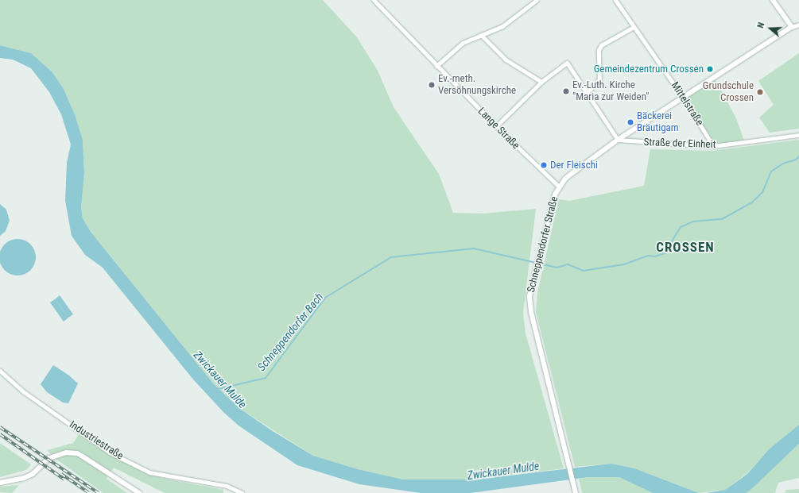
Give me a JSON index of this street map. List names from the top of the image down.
{
  "streets": {
    "street": [
      "Mittelstraße",
      "Lange Straße",
      "Straße der Einheit",
      "Schneppendorfer Straße",
      "Industriestraße"
    ]
  },
  "crossings": [
    ["Mittelstraße", "Straße der Einheit"],
    ["Mittelstraße", "Schneppendorfer Straße"],
    ["Lange Straße", "Schneppendorfer Straße"],
    ["Straße der Einheit", "Schneppendorfer Straße"]
  ],
  "districts": ["CROSSEN"],
  "water": ["Schneppendorfer Bach", "Zwickauer Mulde"],
  "places": [
    "Gemeindezentrum Crossen",
    "Ev.-meth. Versöhnungskirche",
    "Ev.-Luth. Kirche \"Maria zur Weiden\"",
    "Grundschule Crossen",
    "Bäckerei Bräutigam",
    "Der Fleischi"
  ],
  "north": "left"
}
